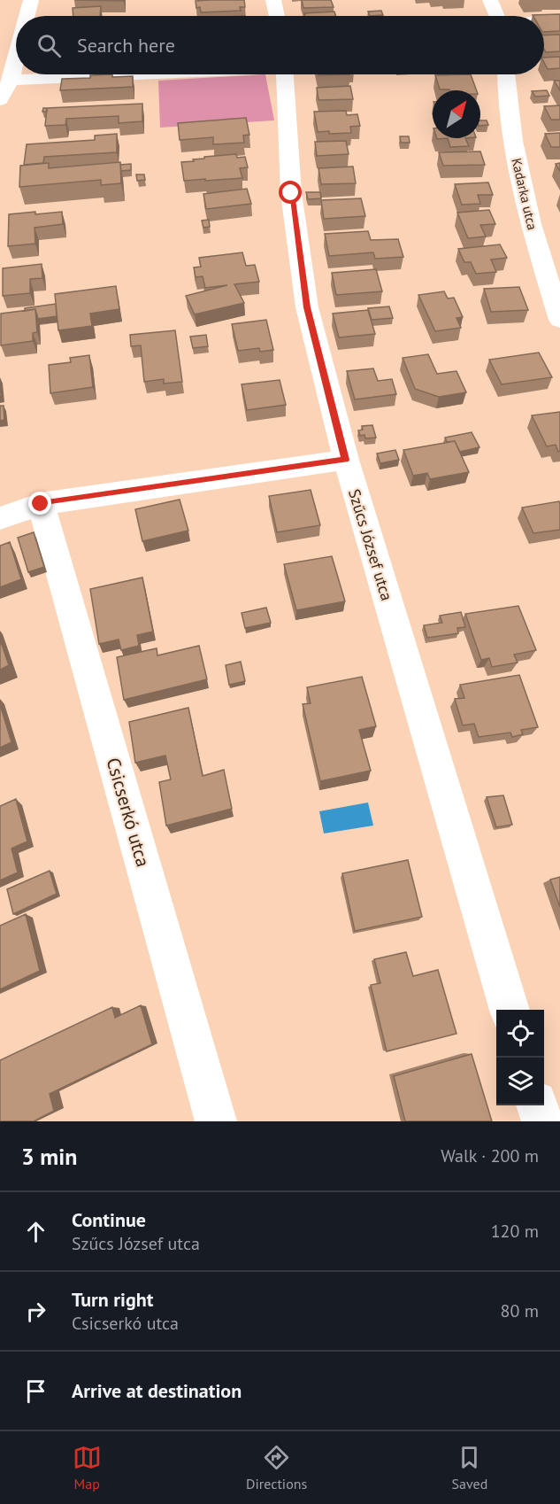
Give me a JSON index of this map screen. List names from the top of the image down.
{
  "streets": {
    "street": ["Kadarka utca", "Szűcs József utca", "Csicserkó utca"]
  },
  "north": "top right",
  "page": {
    "search": "Search here",
    "heading": ["3 min", "Walk · 200 m"],
    "list": [
      ["Continue", "Szűcs József utca", "120 m"],
      ["Turn right", "Csicserkó utca", "80 m"],
      "Arrive at destination"
    ],
    "nav": ["Map", "Directions", "Saved"]
  }
}
